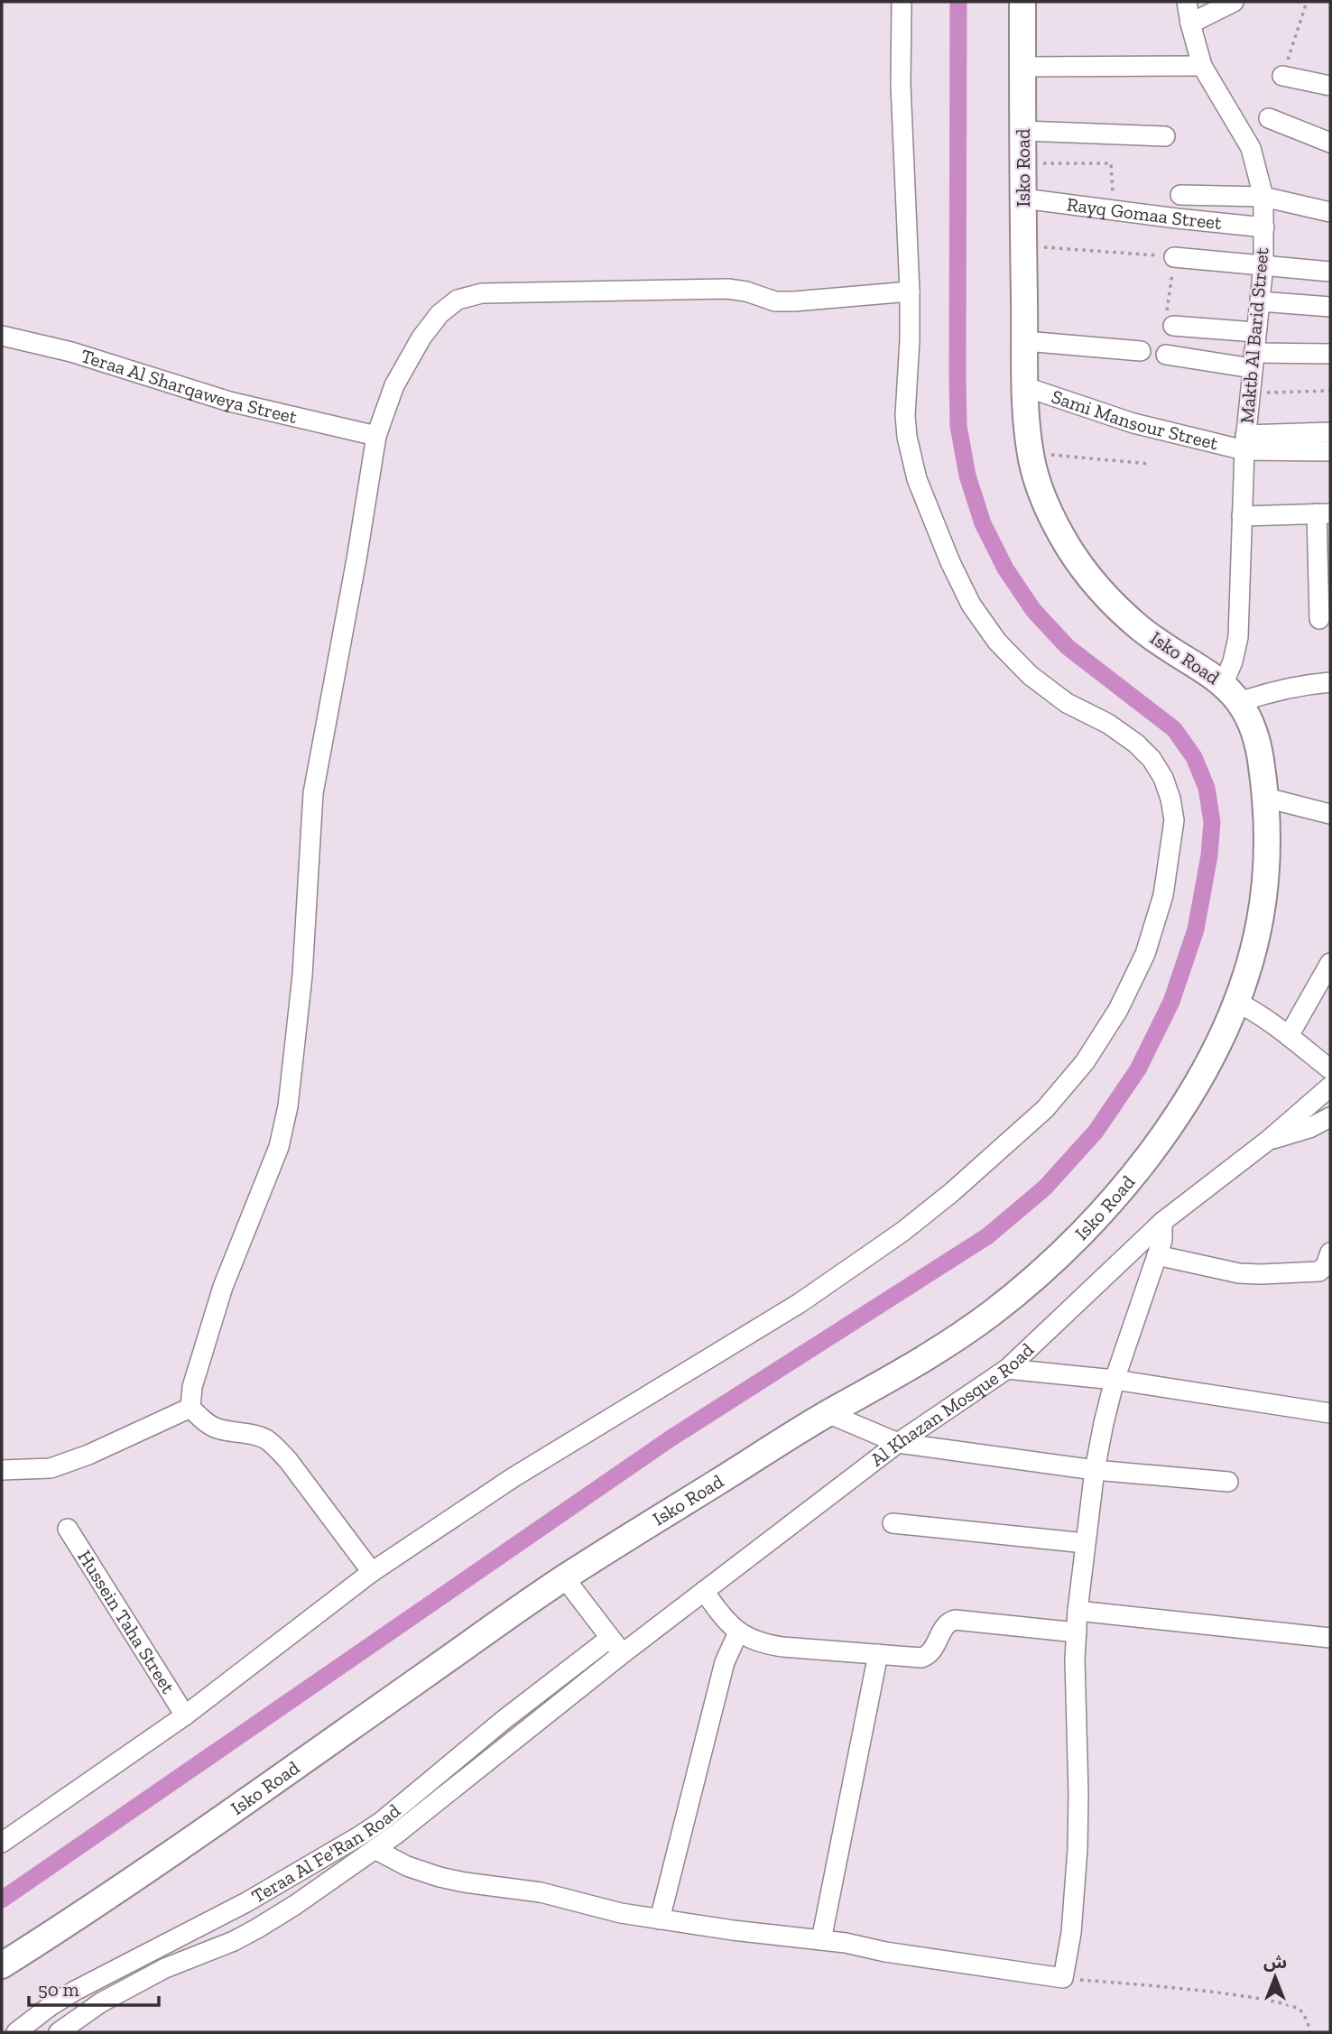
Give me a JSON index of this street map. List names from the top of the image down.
{
  "streets": {
    "street": [
      "Isko Road",
      "Rayq Gomaa Street",
      "Maktb Al Barid Street",
      "Teraa Al Sharqaweya Street",
      "Sami Mansour Street",
      "Al Khazan Mosque Road",
      "Hussein Taha Street",
      "Teraa Al Fe'Ran Road"
    ]
  },
  "crossings": [
    ["Isko Road", "Rayq Gomaa Street"],
    ["Isko Road", "Maktb Al Barid Street"],
    ["Isko Road", "Sami Mansour Street"],
    ["Rayq Gomaa Street", "Maktb Al Barid Street"],
    ["Maktb Al Barid Street", "Sami Mansour Street"],
    ["Al Khazan Mosque Road", "Teraa Al Fe'Ran Road"]
  ],
  "scale_bar": "50 m",
  "north": "top"
}
